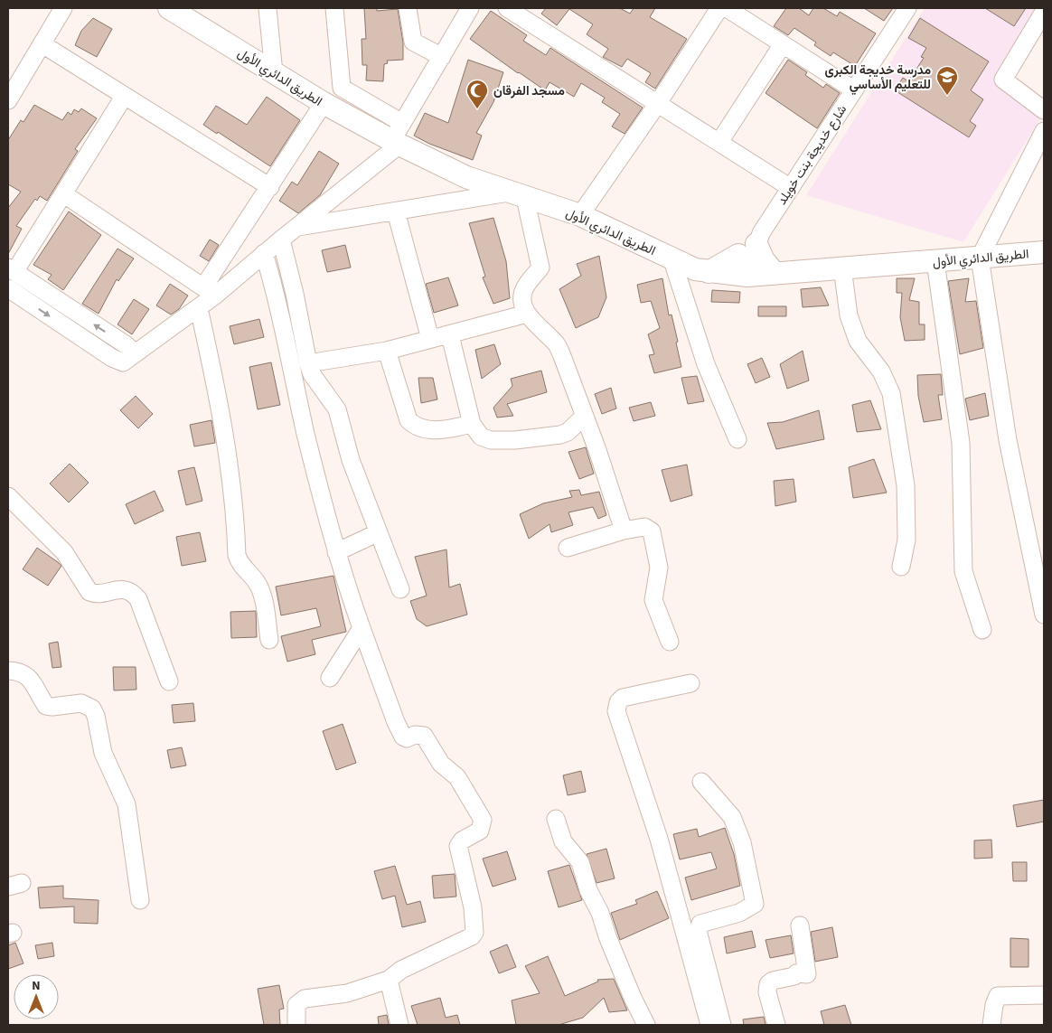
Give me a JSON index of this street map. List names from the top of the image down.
{
  "streets": {
    "main road": ["الطريق الدائري الأول"],
    "street": ["شارع خديجة بنت خويلد"]
  },
  "crossings": [
    ["الطريق الدائري الأول", "شارع خديجة بنت خويلد"]
  ],
  "places": {
    "school or university": ["مدرسة خديجة الكبرى للتعليم الأساسي"],
    "mosque": ["مسجد الفرقان"]
  },
  "north": "top"
}
